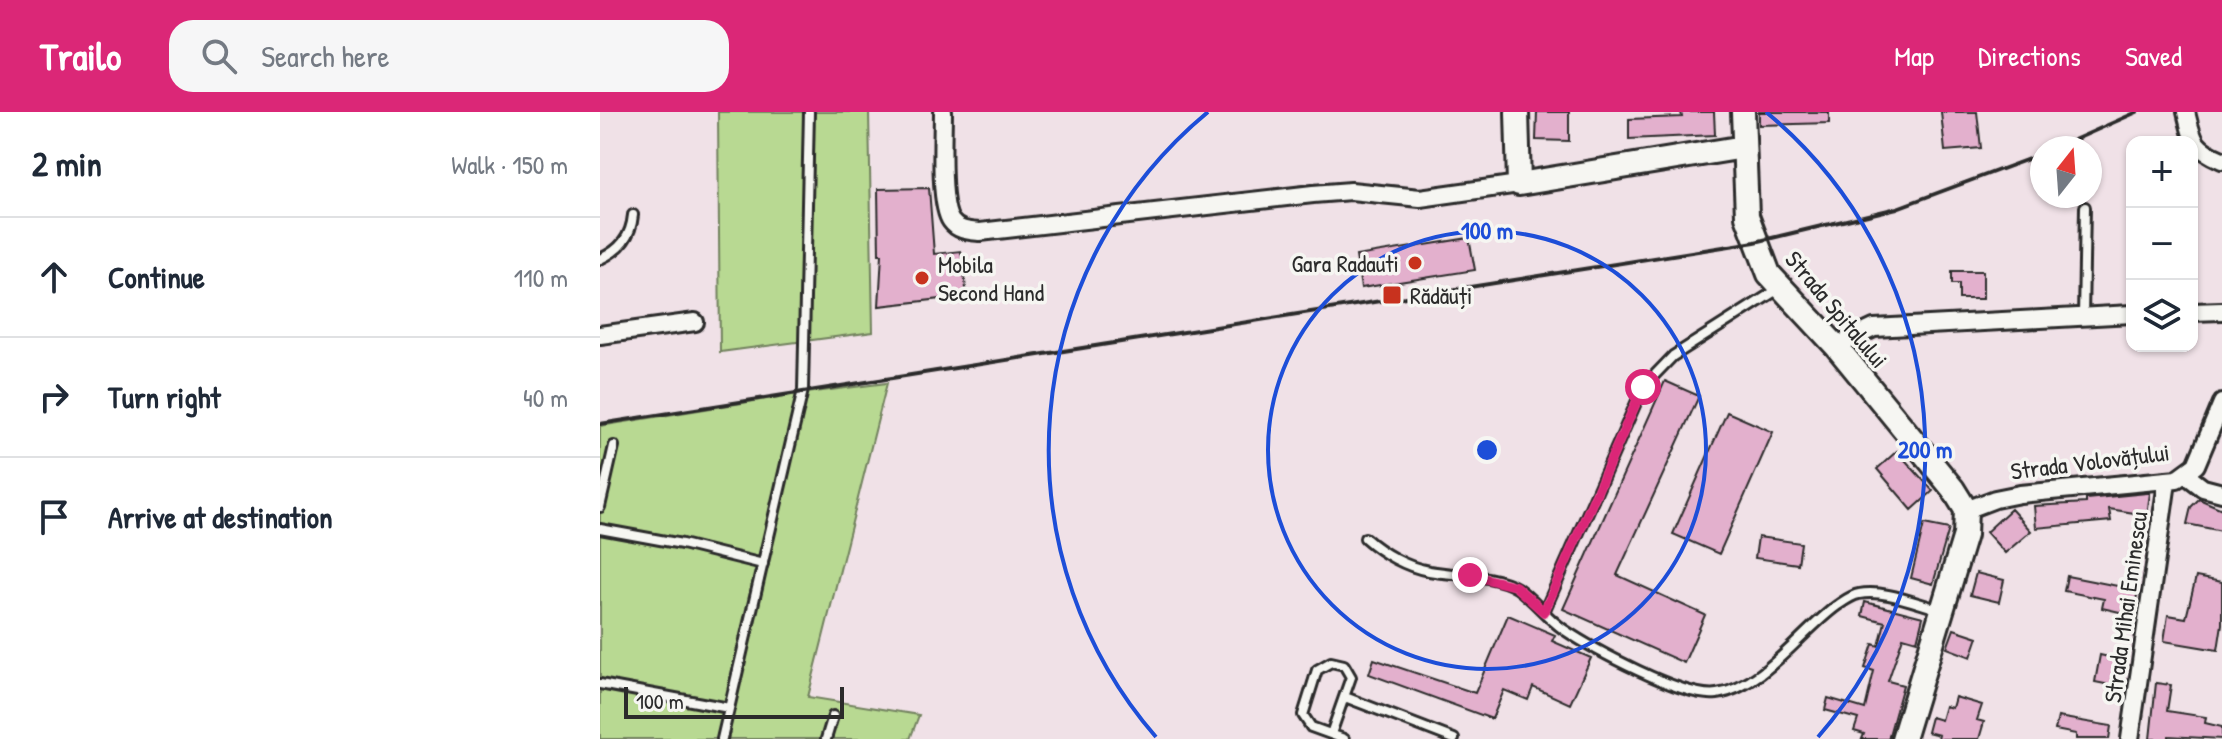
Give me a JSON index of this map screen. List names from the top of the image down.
{
  "streets": {
    "main road": ["Strada Spitalului"],
    "street": ["Strada Volovățului", "Strada Mihai Eminescu"]
  },
  "crossings": [
    ["Strada Spitalului", "Strada Volovățului"],
    ["Strada Volovățului", "Strada Mihai Eminescu"]
  ],
  "places": {
    "other": ["Gara Radauti", "Mobila Second Hand"],
    "transit": ["Rădăuți"]
  },
  "scale_bar": "100 m",
  "north": "top",
  "page": {
    "header": "Trailo",
    "search": "Search here",
    "nav": ["Map", "Directions", "Saved"],
    "heading": ["2 min", "Walk · 150 m"],
    "map_buttons": ["+", "−"],
    "list": [
      ["Continue", "110 m"],
      ["Turn right", "40 m"],
      "Arrive at destination"
    ],
    "scale": "100 m"
  },
  "rings": ["100 m", "200 m"]
}
